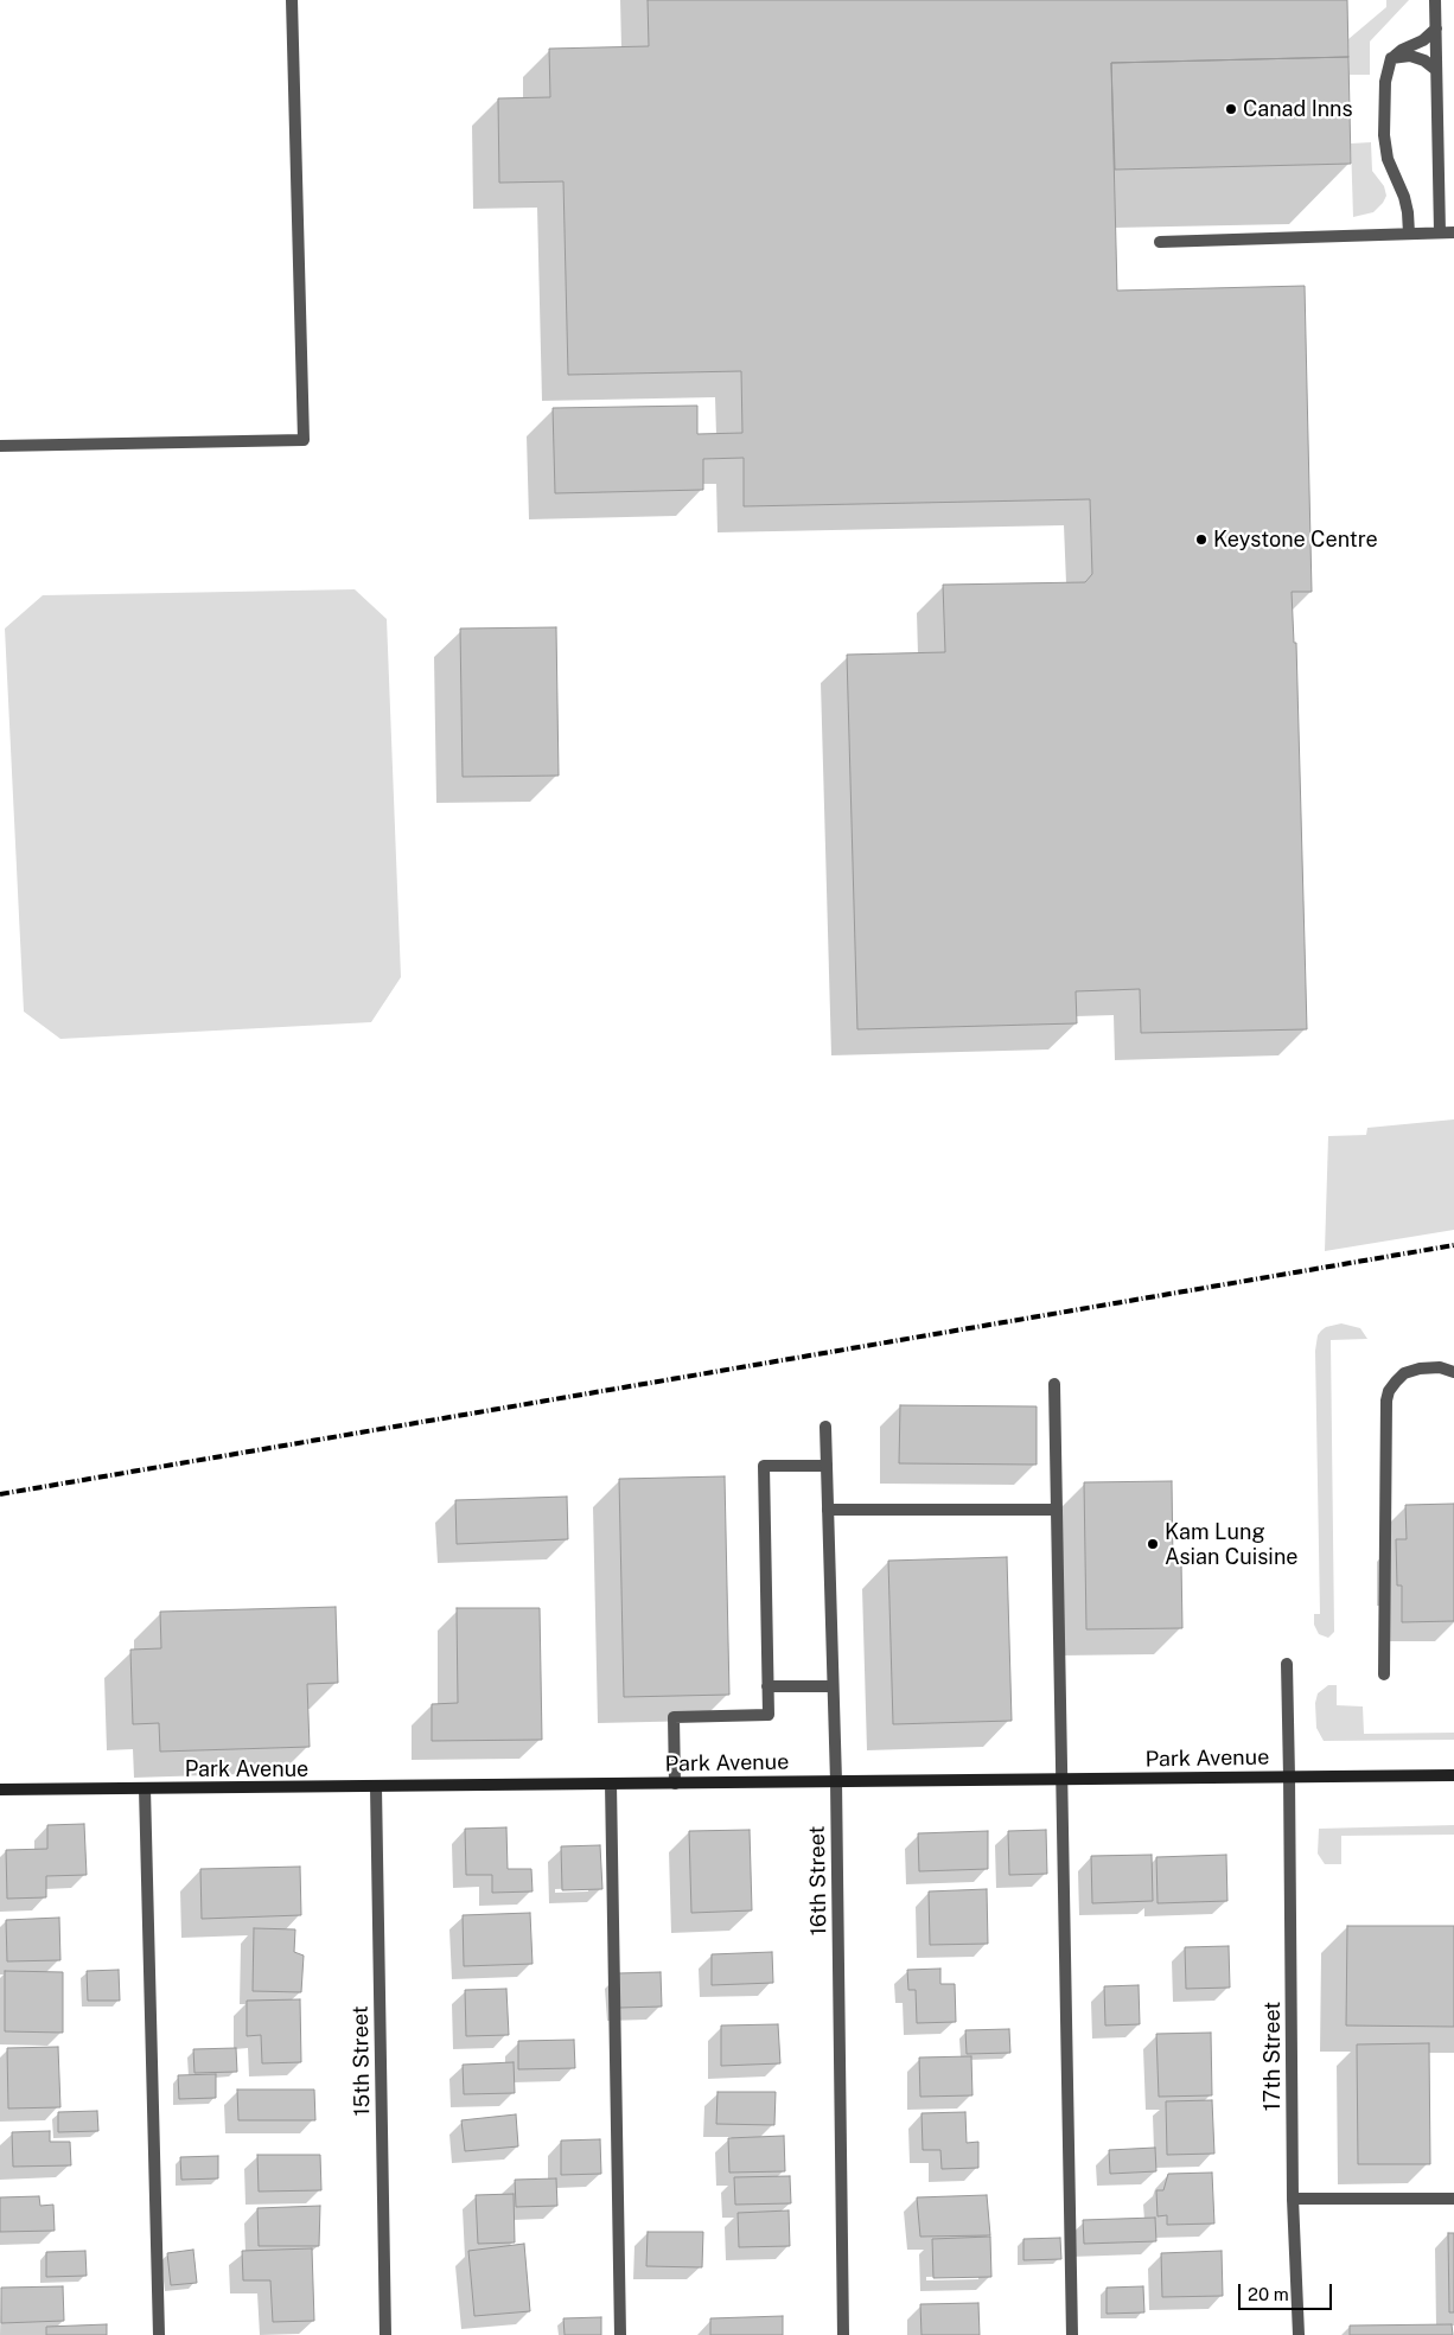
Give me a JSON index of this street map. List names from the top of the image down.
{
  "streets": {
    "street": [
      "Park Avenue",
      "16th Street",
      "17th Street",
      "15th Street"
    ]
  },
  "crossings": [
    ["Park Avenue", "16th Street"],
    ["Park Avenue", "17th Street"],
    ["Park Avenue", "15th Street"]
  ],
  "places": ["Canad Inns", "Keystone Centre", "Kam Lung Asian Cuisine"],
  "scale_bar": "20 m"
}
